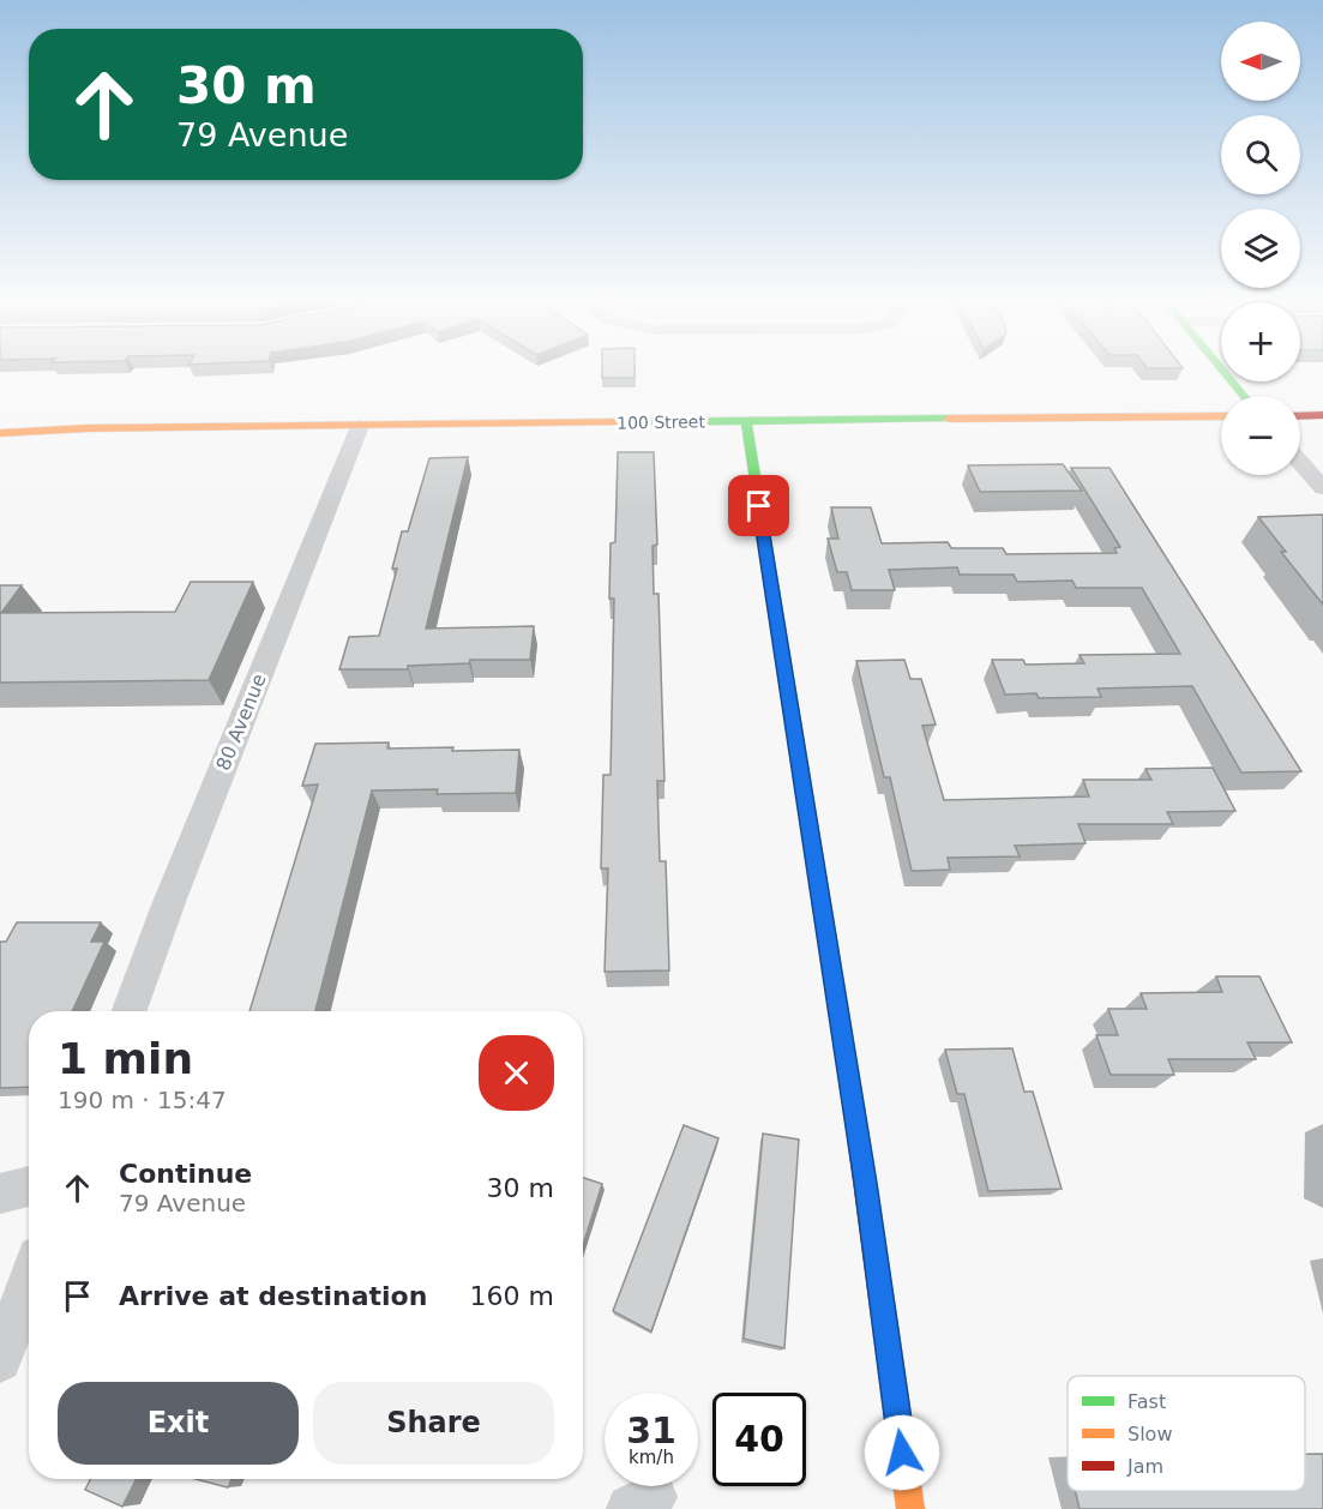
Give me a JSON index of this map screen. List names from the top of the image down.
{
  "streets": {
    "main road": ["100 Street"],
    "street": ["80 Avenue"]
  },
  "crossings": [
    ["100 Street", "80 Avenue"]
  ],
  "legend": ["Fast", "Slow", "Jam"],
  "north": "left",
  "page": {
    "map_buttons": ["+", "−"],
    "turn": ["30 m", "79 Avenue"],
    "heading": ["1 min", "190 m · 15:47"],
    "list": [
      {
        "name": "Continue",
        "note": "79 Avenue",
        "value": "30 m"
      },
      {
        "name": "Arrive at destination",
        "value": "160 m"
      }
    ],
    "buttons": ["Exit", "Share"],
    "speed": "31 km/h",
    "limit": "40"
  }
}
